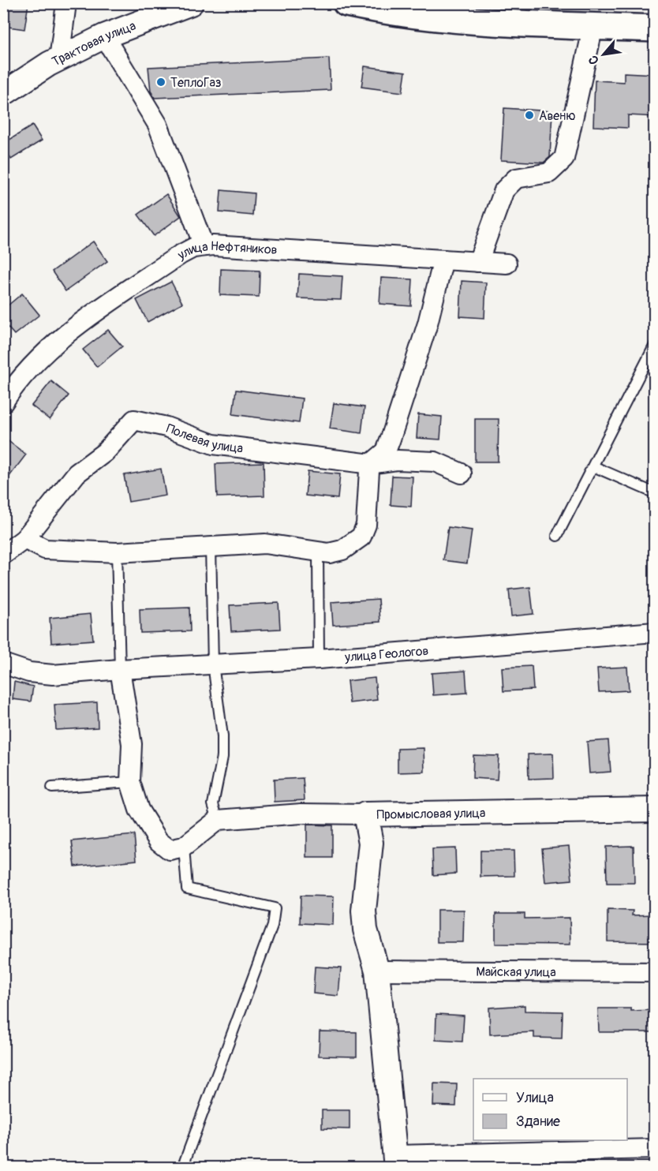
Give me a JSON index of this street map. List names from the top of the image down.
{
  "streets": {
    "street": [
      "Трактовая улица",
      "улица Нефтяников",
      "Полевая улица",
      "улица Геологов",
      "Промысловая улица",
      "Майская улица"
    ]
  },
  "crossings": [
    ["Промысловая улица", "Майская улица"]
  ],
  "places": ["ТеплоГаз", "Авеню"],
  "legend": ["Улица", "Здание"],
  "north": "bottom left"
}
